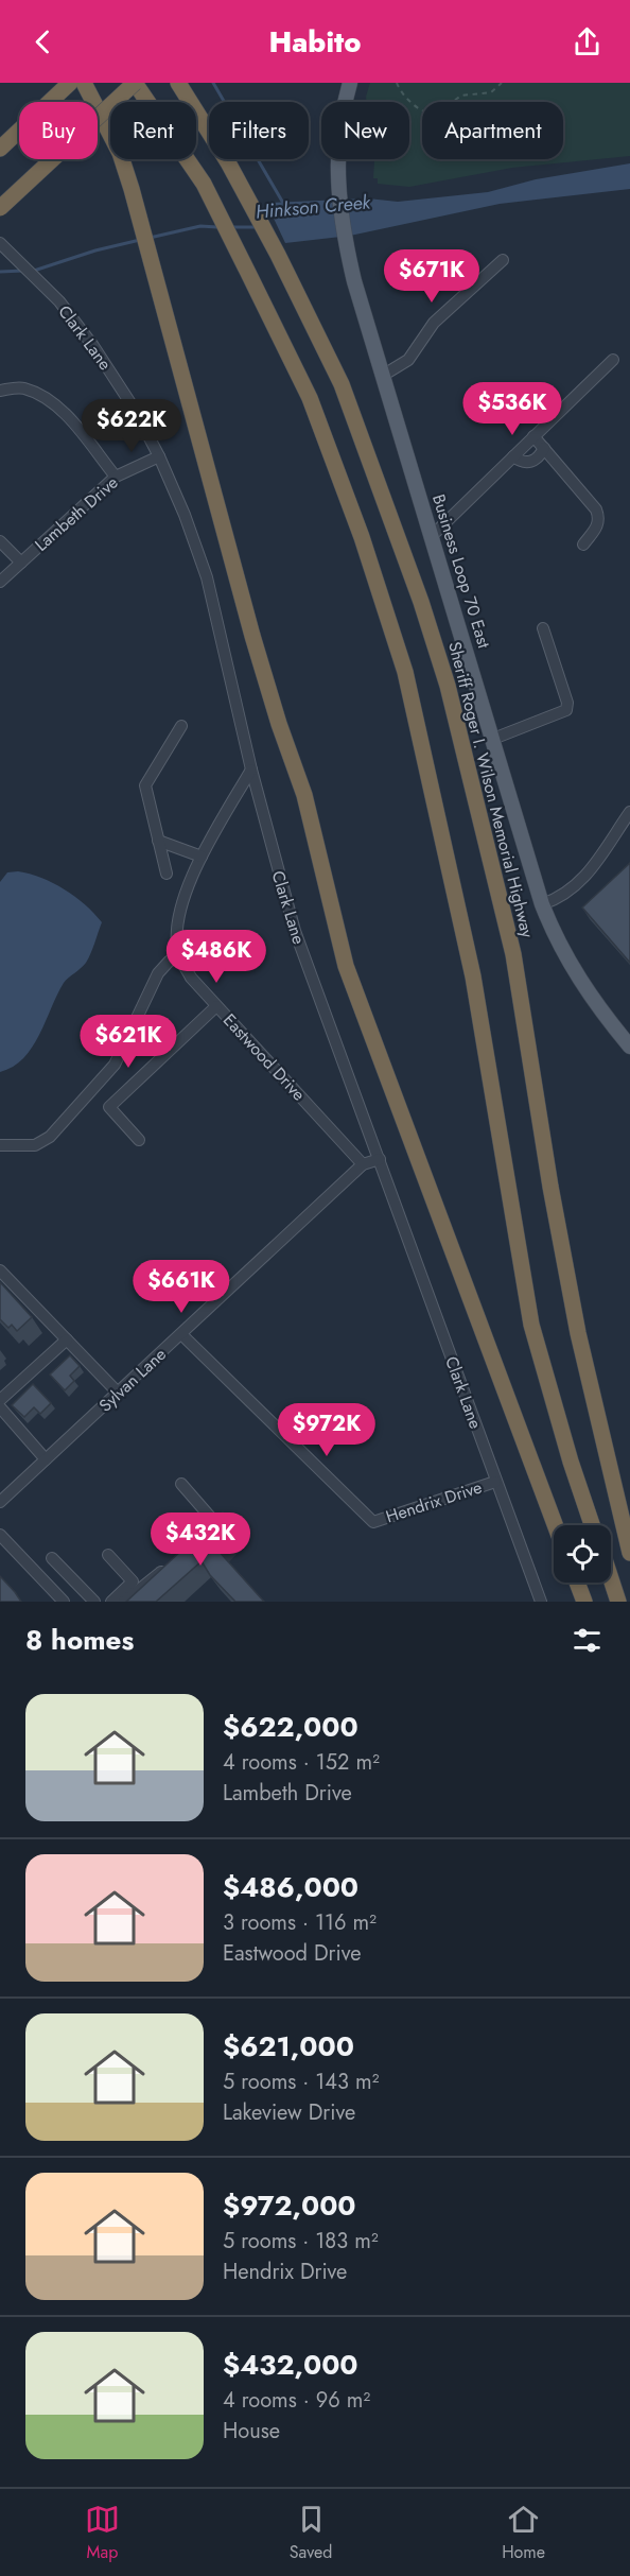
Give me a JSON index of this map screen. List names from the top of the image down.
{
  "streets": {
    "highway": ["Sheriff Roger I. Wilson Memorial Highway"],
    "main road": ["Business Loop 70 East"],
    "street": [
      "Clark Lane",
      "Lambeth Drive",
      "Eastwood Drive",
      "Sylvan Lane",
      "Hendrix Drive"
    ]
  },
  "crossings": [
    ["Clark Lane", "Lambeth Drive"],
    ["Clark Lane", "Sylvan Lane"],
    ["Clark Lane", "Hendrix Drive"],
    ["Eastwood Drive", "Sylvan Lane"],
    ["Sylvan Lane", "Hendrix Drive"]
  ],
  "water": ["Hinkson Creek"],
  "page": {
    "header": "Habito",
    "chip": [
      "Buy",
      "Rent",
      "Filters",
      "New",
      "Apartment"
    ],
    "price": [
      "$671K",
      "$536K",
      "$622K",
      "$486K",
      "$621K",
      "$661K",
      "$972K",
      "$432K"
    ],
    "heading": "8 homes",
    "list": [
      {
        "name": "$622,000",
        "note": "4 rooms · 152 m² · Lambeth Drive"
      },
      {
        "name": "$486,000",
        "note": "3 rooms · 116 m² · Eastwood Drive"
      },
      {
        "name": "$621,000",
        "note": "5 rooms · 143 m² · Lakeview Drive"
      },
      {
        "name": "$972,000",
        "note": "5 rooms · 183 m² · Hendrix Drive"
      },
      {
        "name": "$432,000",
        "note": "4 rooms · 96 m² · House"
      }
    ],
    "tabs": ["Map", "Saved", "Home"]
  }
}
